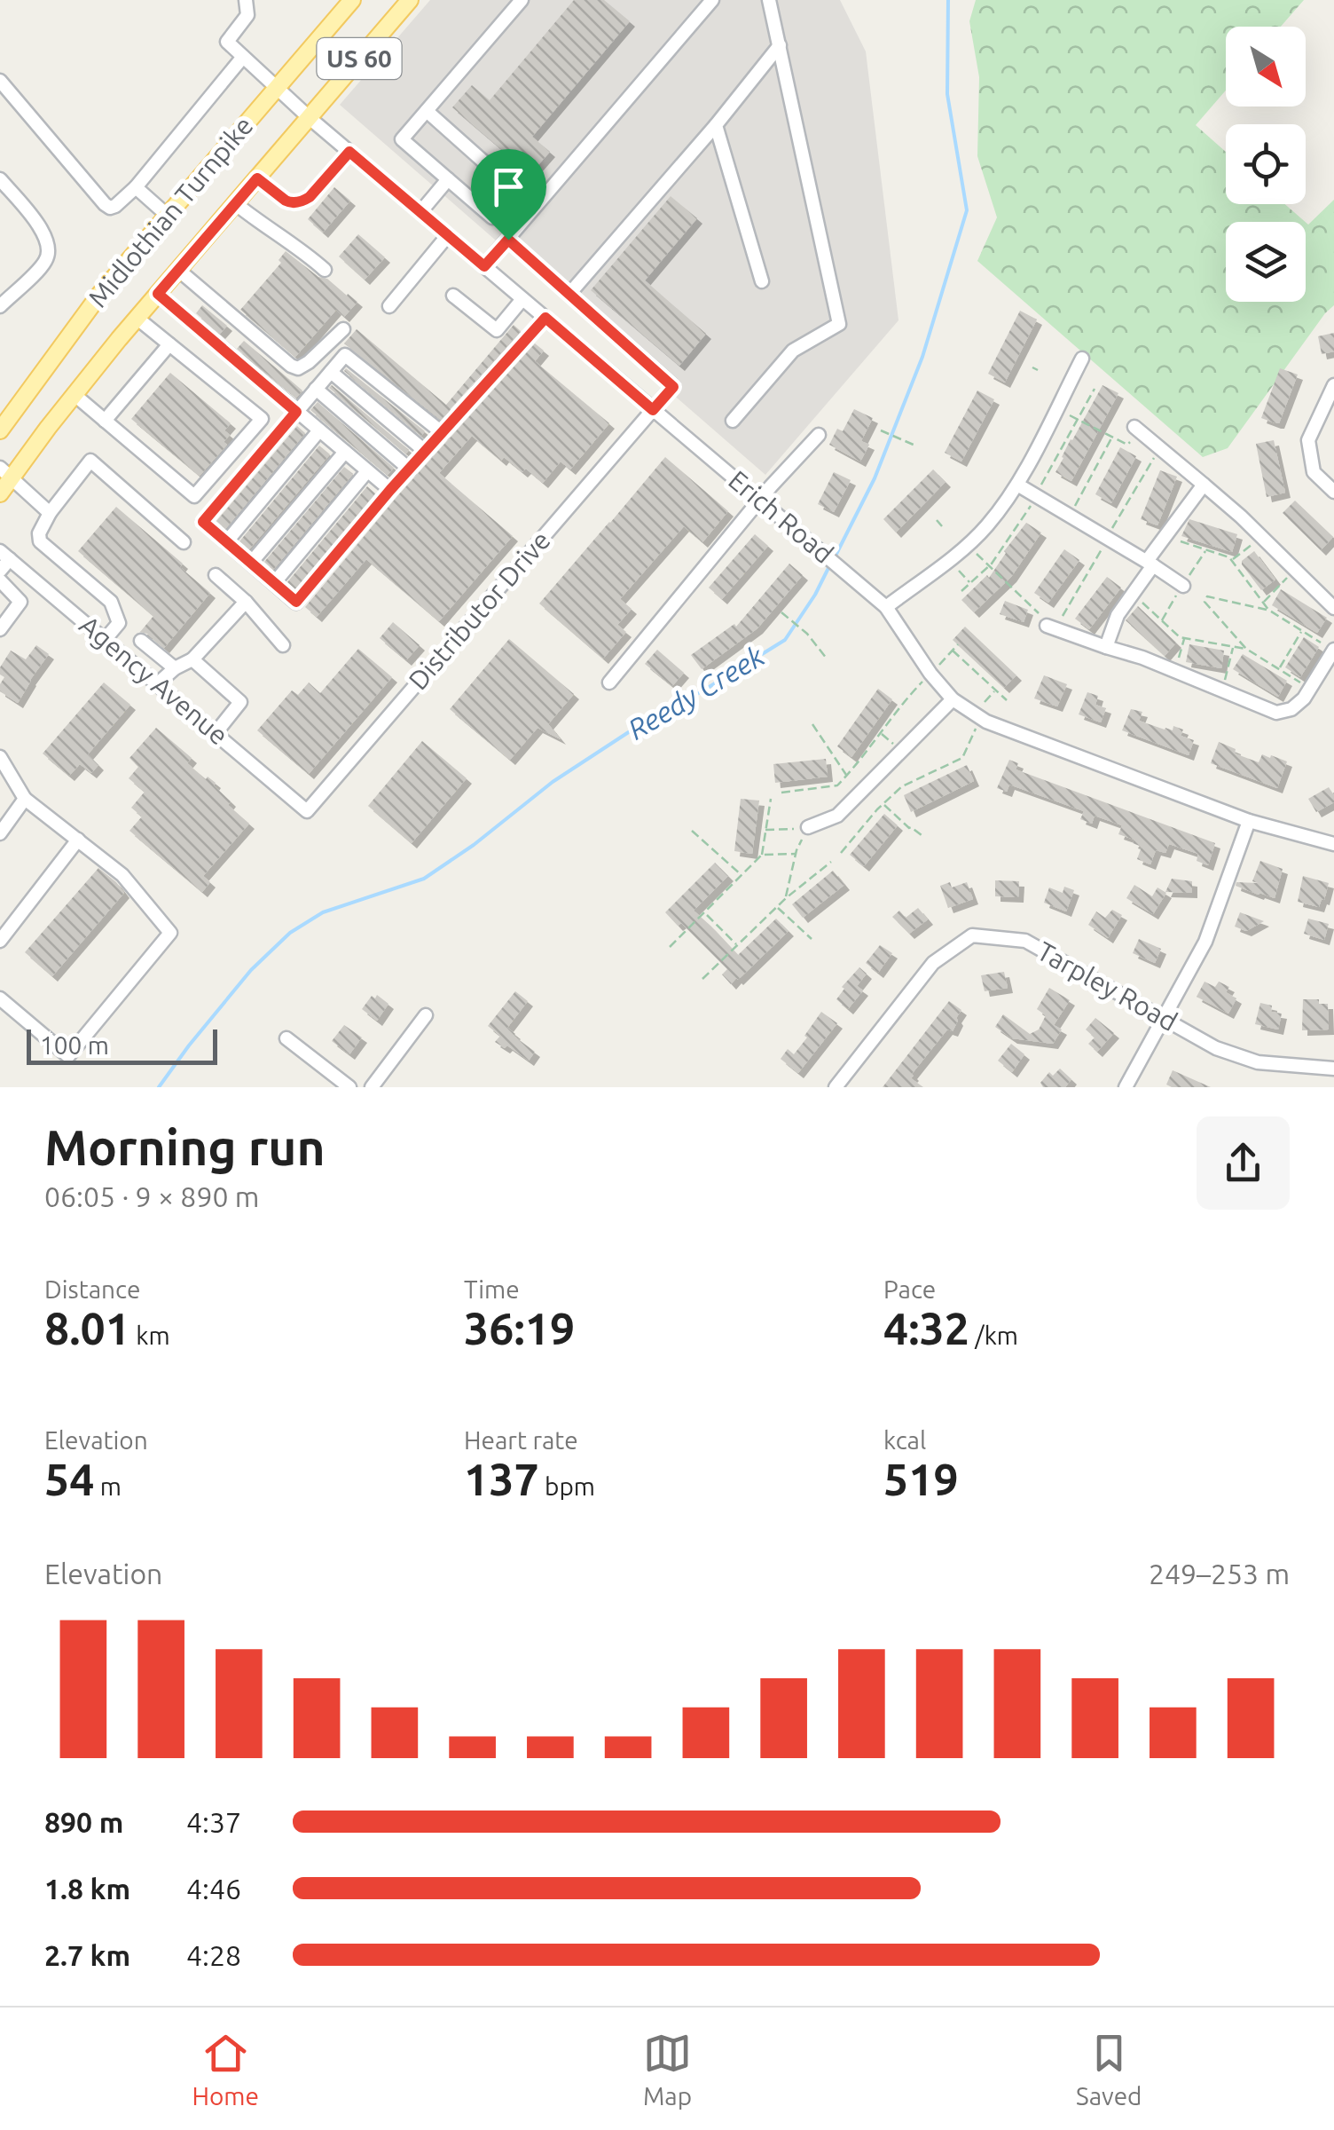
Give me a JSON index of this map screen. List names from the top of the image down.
{
  "streets": {
    "main road": ["US 60", "Midlothian Turnpike"],
    "street": [
      "Erich Road",
      "Distributor Drive",
      "Agency Avenue",
      "Tarpley Road"
    ]
  },
  "crossings": [
    ["Midlothian Turnpike", "Erich Road"],
    ["Erich Road", "Distributor Drive"],
    ["Distributor Drive", "Agency Avenue"]
  ],
  "water": ["Reedy Creek"],
  "scale_bar": "100 m",
  "north": "bottom right",
  "page": {
    "scale": "100 m",
    "heading": ["Morning run", "06:05 · 9 × 890 m"],
    "stats": [
      ["Distance", "8.01 km"],
      ["Time", "36:19"],
      ["Pace", "4:32 /km"],
      ["Elevation", "54 m"],
      ["Heart rate", "137 bpm"],
      ["kcal", "519"]
    ],
    "chart": ["Elevation", "249–253 m"],
    "list": [
      {
        "name": "890 m",
        "note": "4:37"
      },
      {
        "name": "1.8 km",
        "note": "4:46"
      },
      {
        "name": "2.7 km",
        "note": "4:28"
      }
    ],
    "tabs": ["Home", "Map", "Saved"]
  }
}
